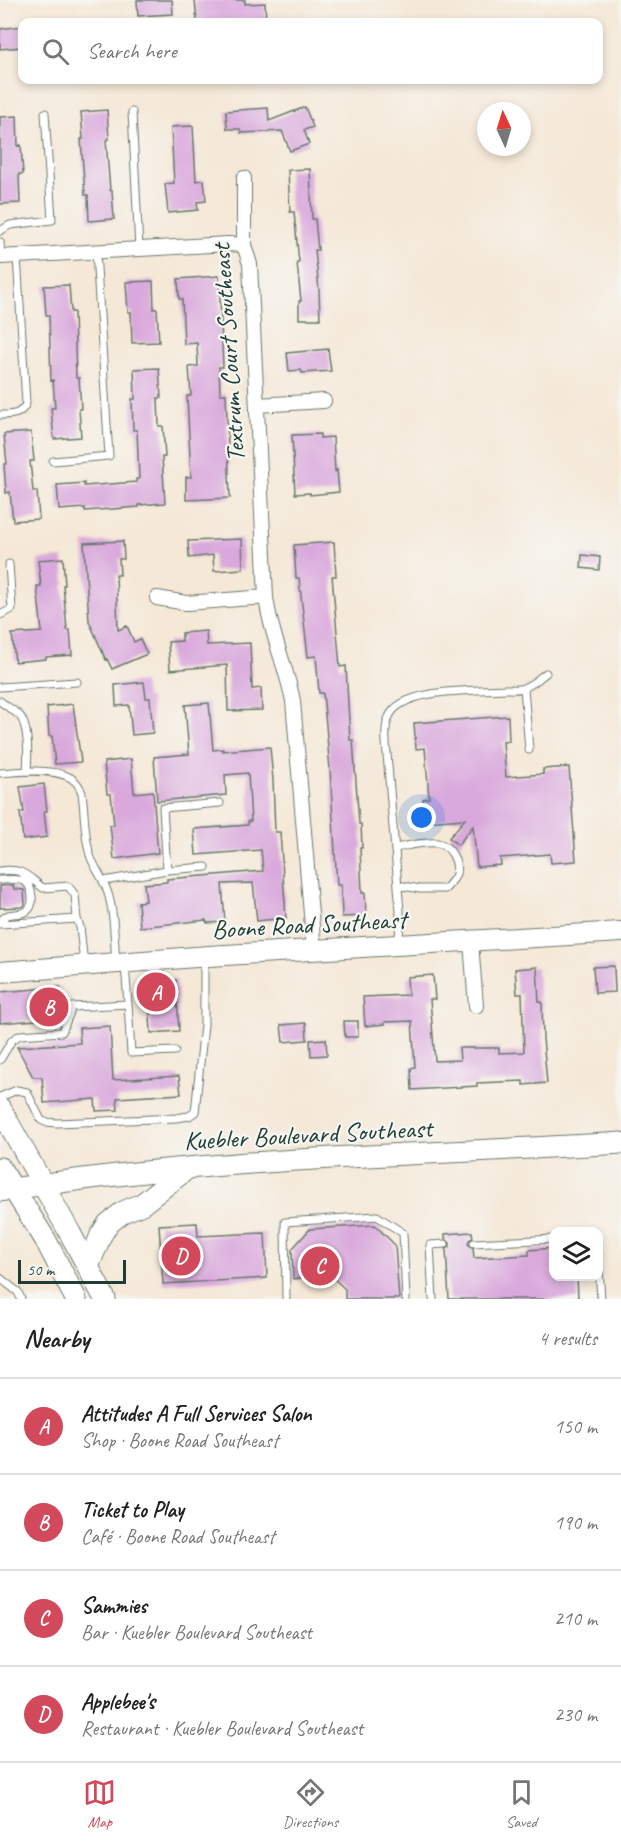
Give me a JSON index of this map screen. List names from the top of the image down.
{
  "streets": {
    "main road": ["Kuebler Boulevard Southeast"],
    "street": ["Textrum Court Southeast", "Boone Road Southeast"]
  },
  "crossings": [
    ["Textrum Court Southeast", "Boone Road Southeast"]
  ],
  "scale_bar": "50 m",
  "north": "top",
  "page": {
    "search": "Search here",
    "pins": [
      "A",
      "B",
      "D",
      "C"
    ],
    "scale": "50 m",
    "heading": ["Nearby", "4 results"],
    "list": [
      {
        "mark": "A",
        "name": "Attitudes A Full Services Salon",
        "note": "Shop · Boone Road Southeast",
        "value": "150 m"
      },
      {
        "mark": "B",
        "name": "Ticket to Play",
        "note": "Café · Boone Road Southeast",
        "value": "190 m"
      },
      {
        "mark": "C",
        "name": "Sammies",
        "note": "Bar · Kuebler Boulevard Southeast",
        "value": "210 m"
      },
      {
        "mark": "D",
        "name": "Applebee's",
        "note": "Restaurant · Kuebler Boulevard Southeast",
        "value": "230 m"
      }
    ],
    "nav": ["Map", "Directions", "Saved"]
  }
}
